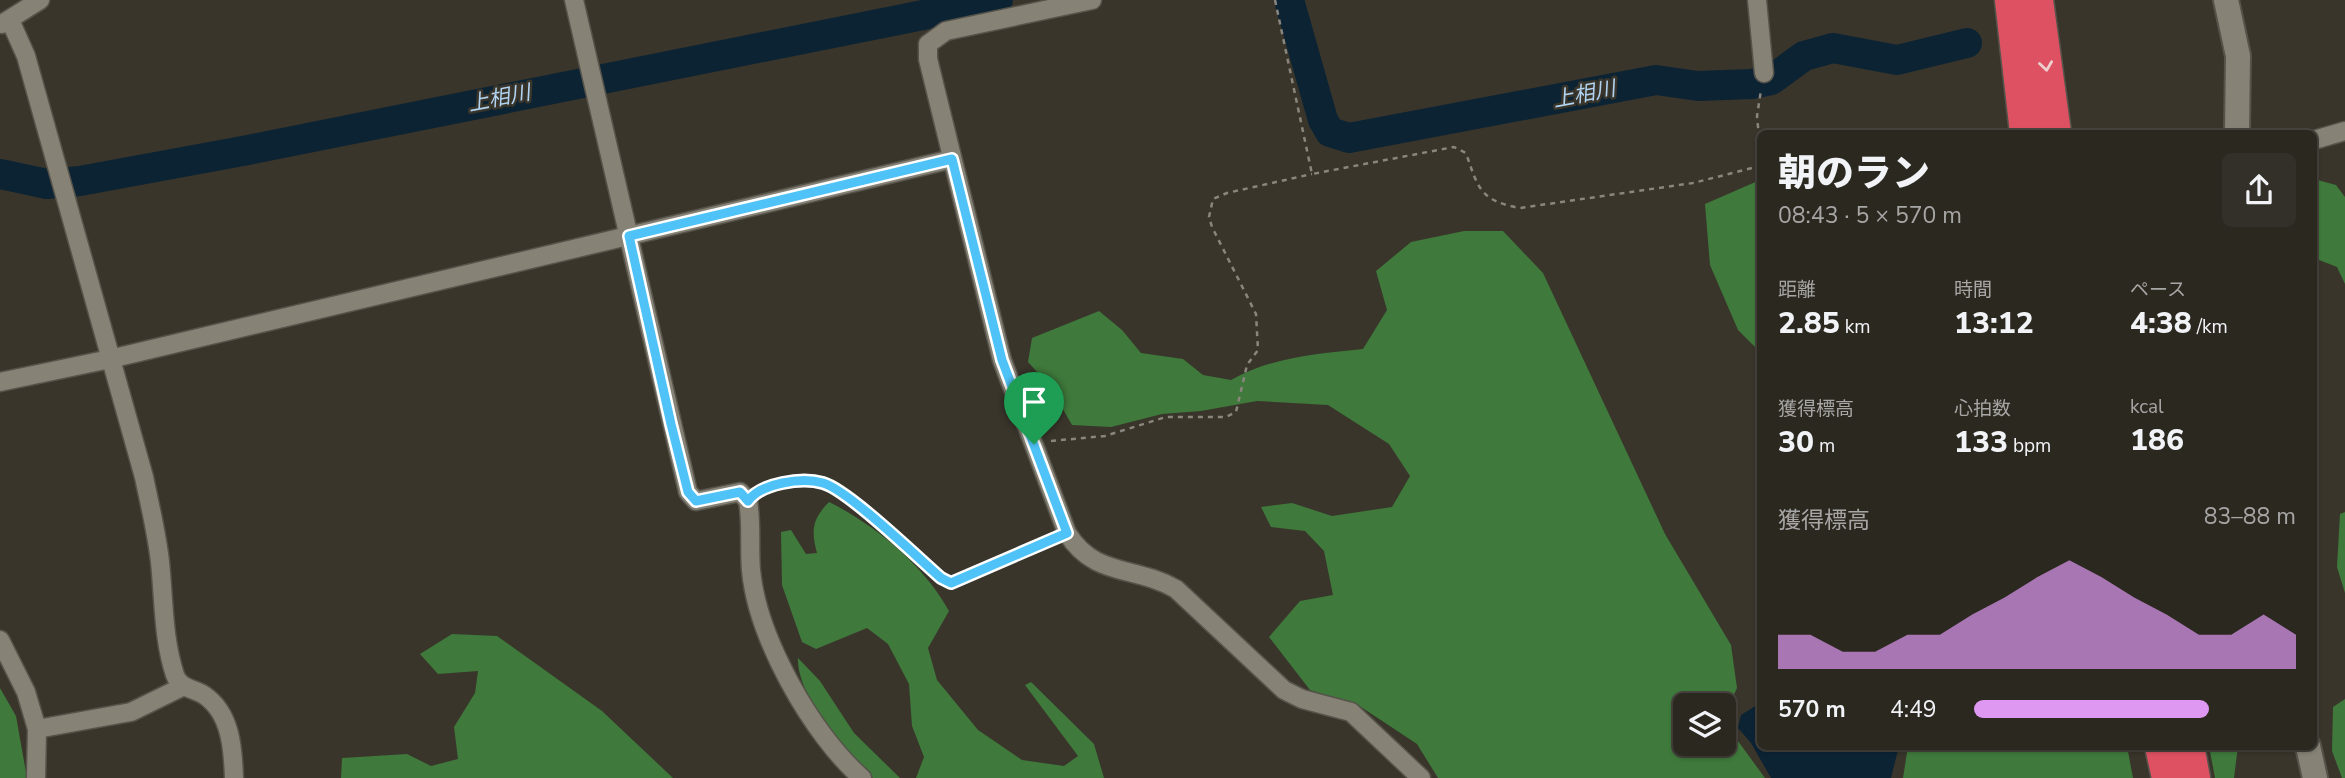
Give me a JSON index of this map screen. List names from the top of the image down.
{
  "water": ["上相川"],
  "page": {
    "heading": ["朝のラン", "08:43 · 5 × 570 m"],
    "stats": [
      ["距離", "2.85 km"],
      ["時間", "13:12"],
      ["ペース", "4:38 /km"],
      ["獲得標高", "30 m"],
      ["心拍数", "133 bpm"],
      ["kcal", "186"]
    ],
    "chart": ["獲得標高", "83–88 m"],
    "list": [
      {
        "name": "570 m",
        "note": "4:49"
      }
    ]
  }
}
